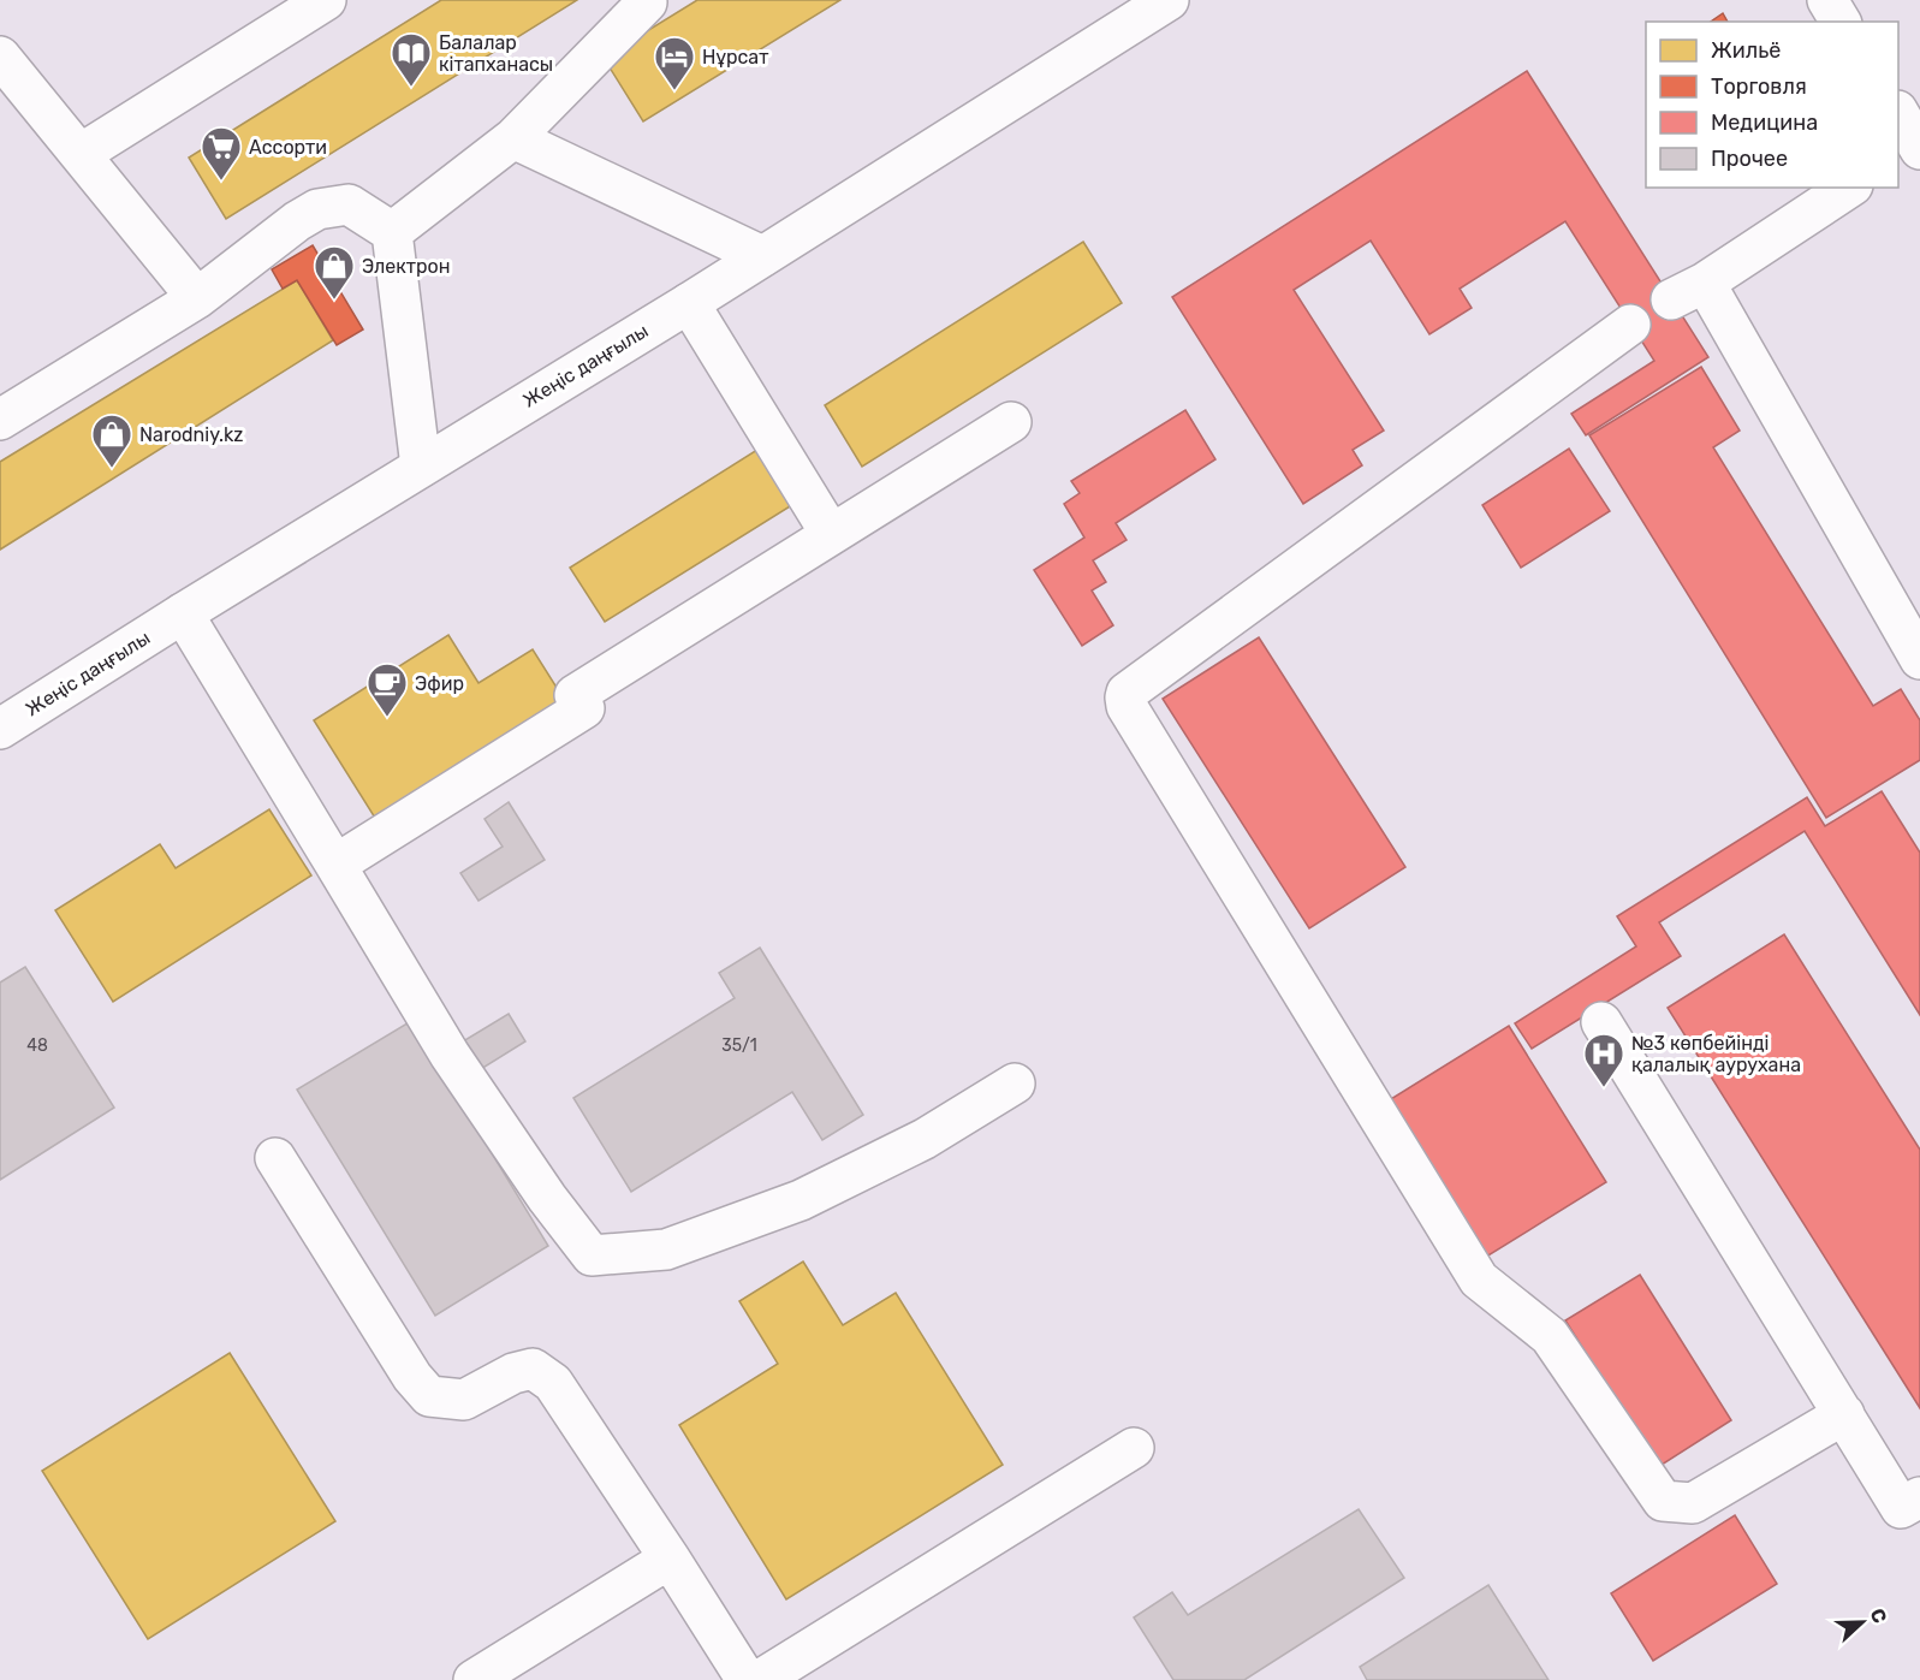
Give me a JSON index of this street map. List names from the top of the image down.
{
  "streets": {
    "main road": ["Жеңіс даңғылы"]
  },
  "places": {
    "library": ["Балалар кітапханасы"],
    "hotel": ["Нұрсат"],
    "supermarket": ["Ассорти"],
    "shop": ["Электрон", "Narodniy.kz"],
    "cafe": ["Эфир"],
    "hospital": ["№3 көпбейінді қалалық аурухана"]
  },
  "house_numbers": ["48", "35/1"],
  "legend": [
    "Жильё",
    "Торговля",
    "Медицина",
    "Прочее"
  ],
  "north": "right"
}
